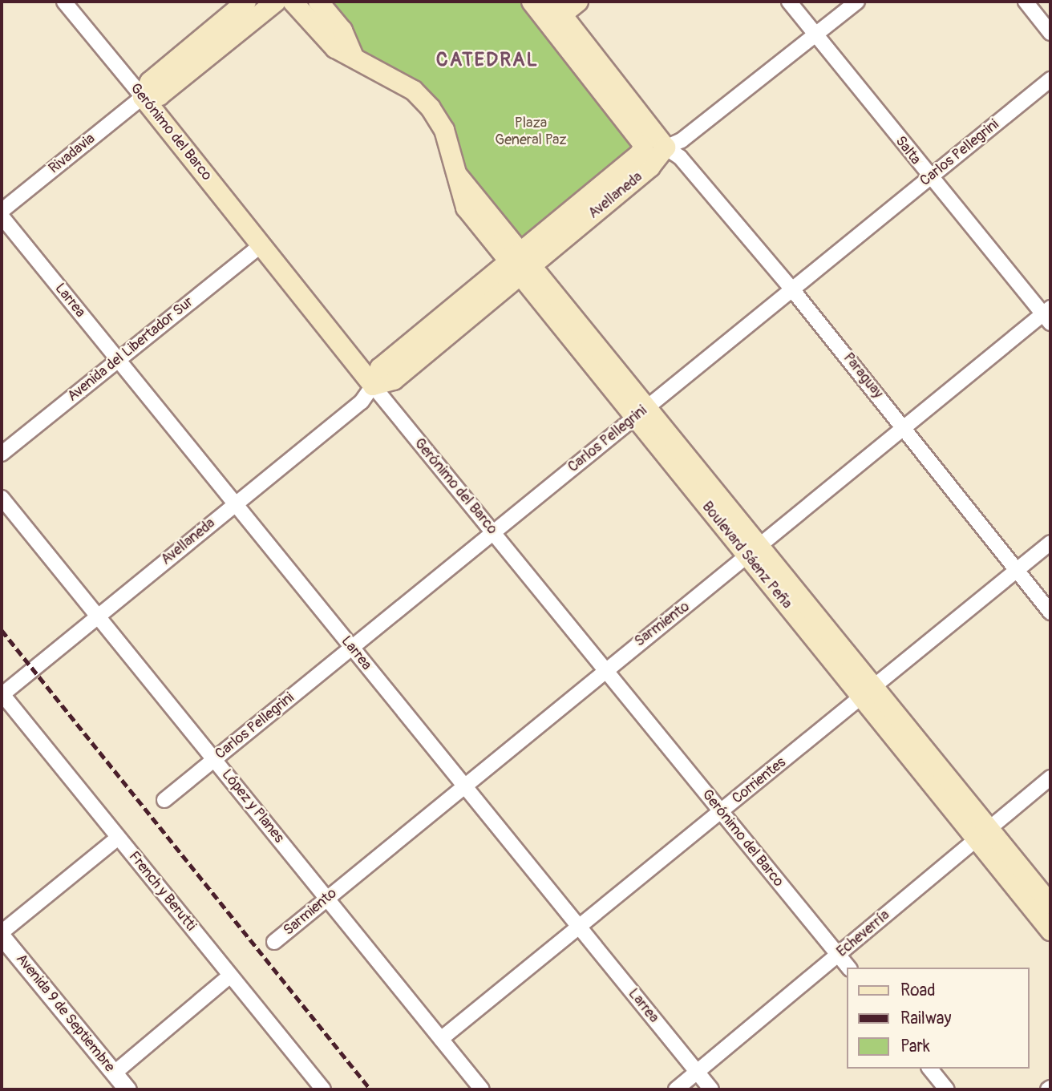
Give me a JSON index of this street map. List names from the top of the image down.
{
  "streets": {
    "main road": [
      "Gerónimo del Barco",
      "Rivadavia",
      "Avellaneda",
      "Paraguay",
      "Boulevard Sáenz Peña"
    ],
    "street": [
      "Salta",
      "Carlos Pellegrini",
      "Larrea",
      "Avenida del Libertador Sur",
      "Sarmiento",
      "Corrientes",
      "López y Planes",
      "French y Berutti",
      "Echeverría",
      "Avenida 9 de Septiembre"
    ]
  },
  "crossings": [
    ["Gerónimo del Barco", "Carlos Pellegrini"],
    ["Gerónimo del Barco", "Rivadavia"],
    ["Gerónimo del Barco", "Avellaneda"],
    ["Gerónimo del Barco", "Avenida del Libertador Sur"],
    ["Gerónimo del Barco", "Sarmiento"],
    ["Gerónimo del Barco", "Corrientes"],
    ["Gerónimo del Barco", "Echeverría"],
    ["Salta", "Carlos Pellegrini"],
    ["Salta", "Avellaneda"],
    ["Salta", "Sarmiento"],
    ["Carlos Pellegrini", "Larrea"],
    ["Carlos Pellegrini", "Paraguay"],
    ["Carlos Pellegrini", "Boulevard Sáenz Peña"],
    ["Carlos Pellegrini", "López y Planes"],
    ["Avellaneda", "Larrea"],
    ["Avellaneda", "Paraguay"],
    ["Avellaneda", "Boulevard Sáenz Peña"],
    ["Avellaneda", "López y Planes"],
    ["Avellaneda", "French y Berutti"],
    ["Larrea", "Avenida del Libertador Sur"],
    ["Larrea", "Sarmiento"],
    ["Larrea", "Corrientes"],
    ["Larrea", "Echeverría"],
    ["Paraguay", "Sarmiento"],
    ["Paraguay", "Corrientes"],
    ["Boulevard Sáenz Peña", "Sarmiento"],
    ["Boulevard Sáenz Peña", "Corrientes"],
    ["Boulevard Sáenz Peña", "Echeverría"],
    ["Sarmiento", "López y Planes"],
    ["Corrientes", "López y Planes"]
  ],
  "districts": ["CATEDRAL"],
  "parks": ["Plaza General Paz"],
  "legend": ["Road", "Railway", "Park"]
}
